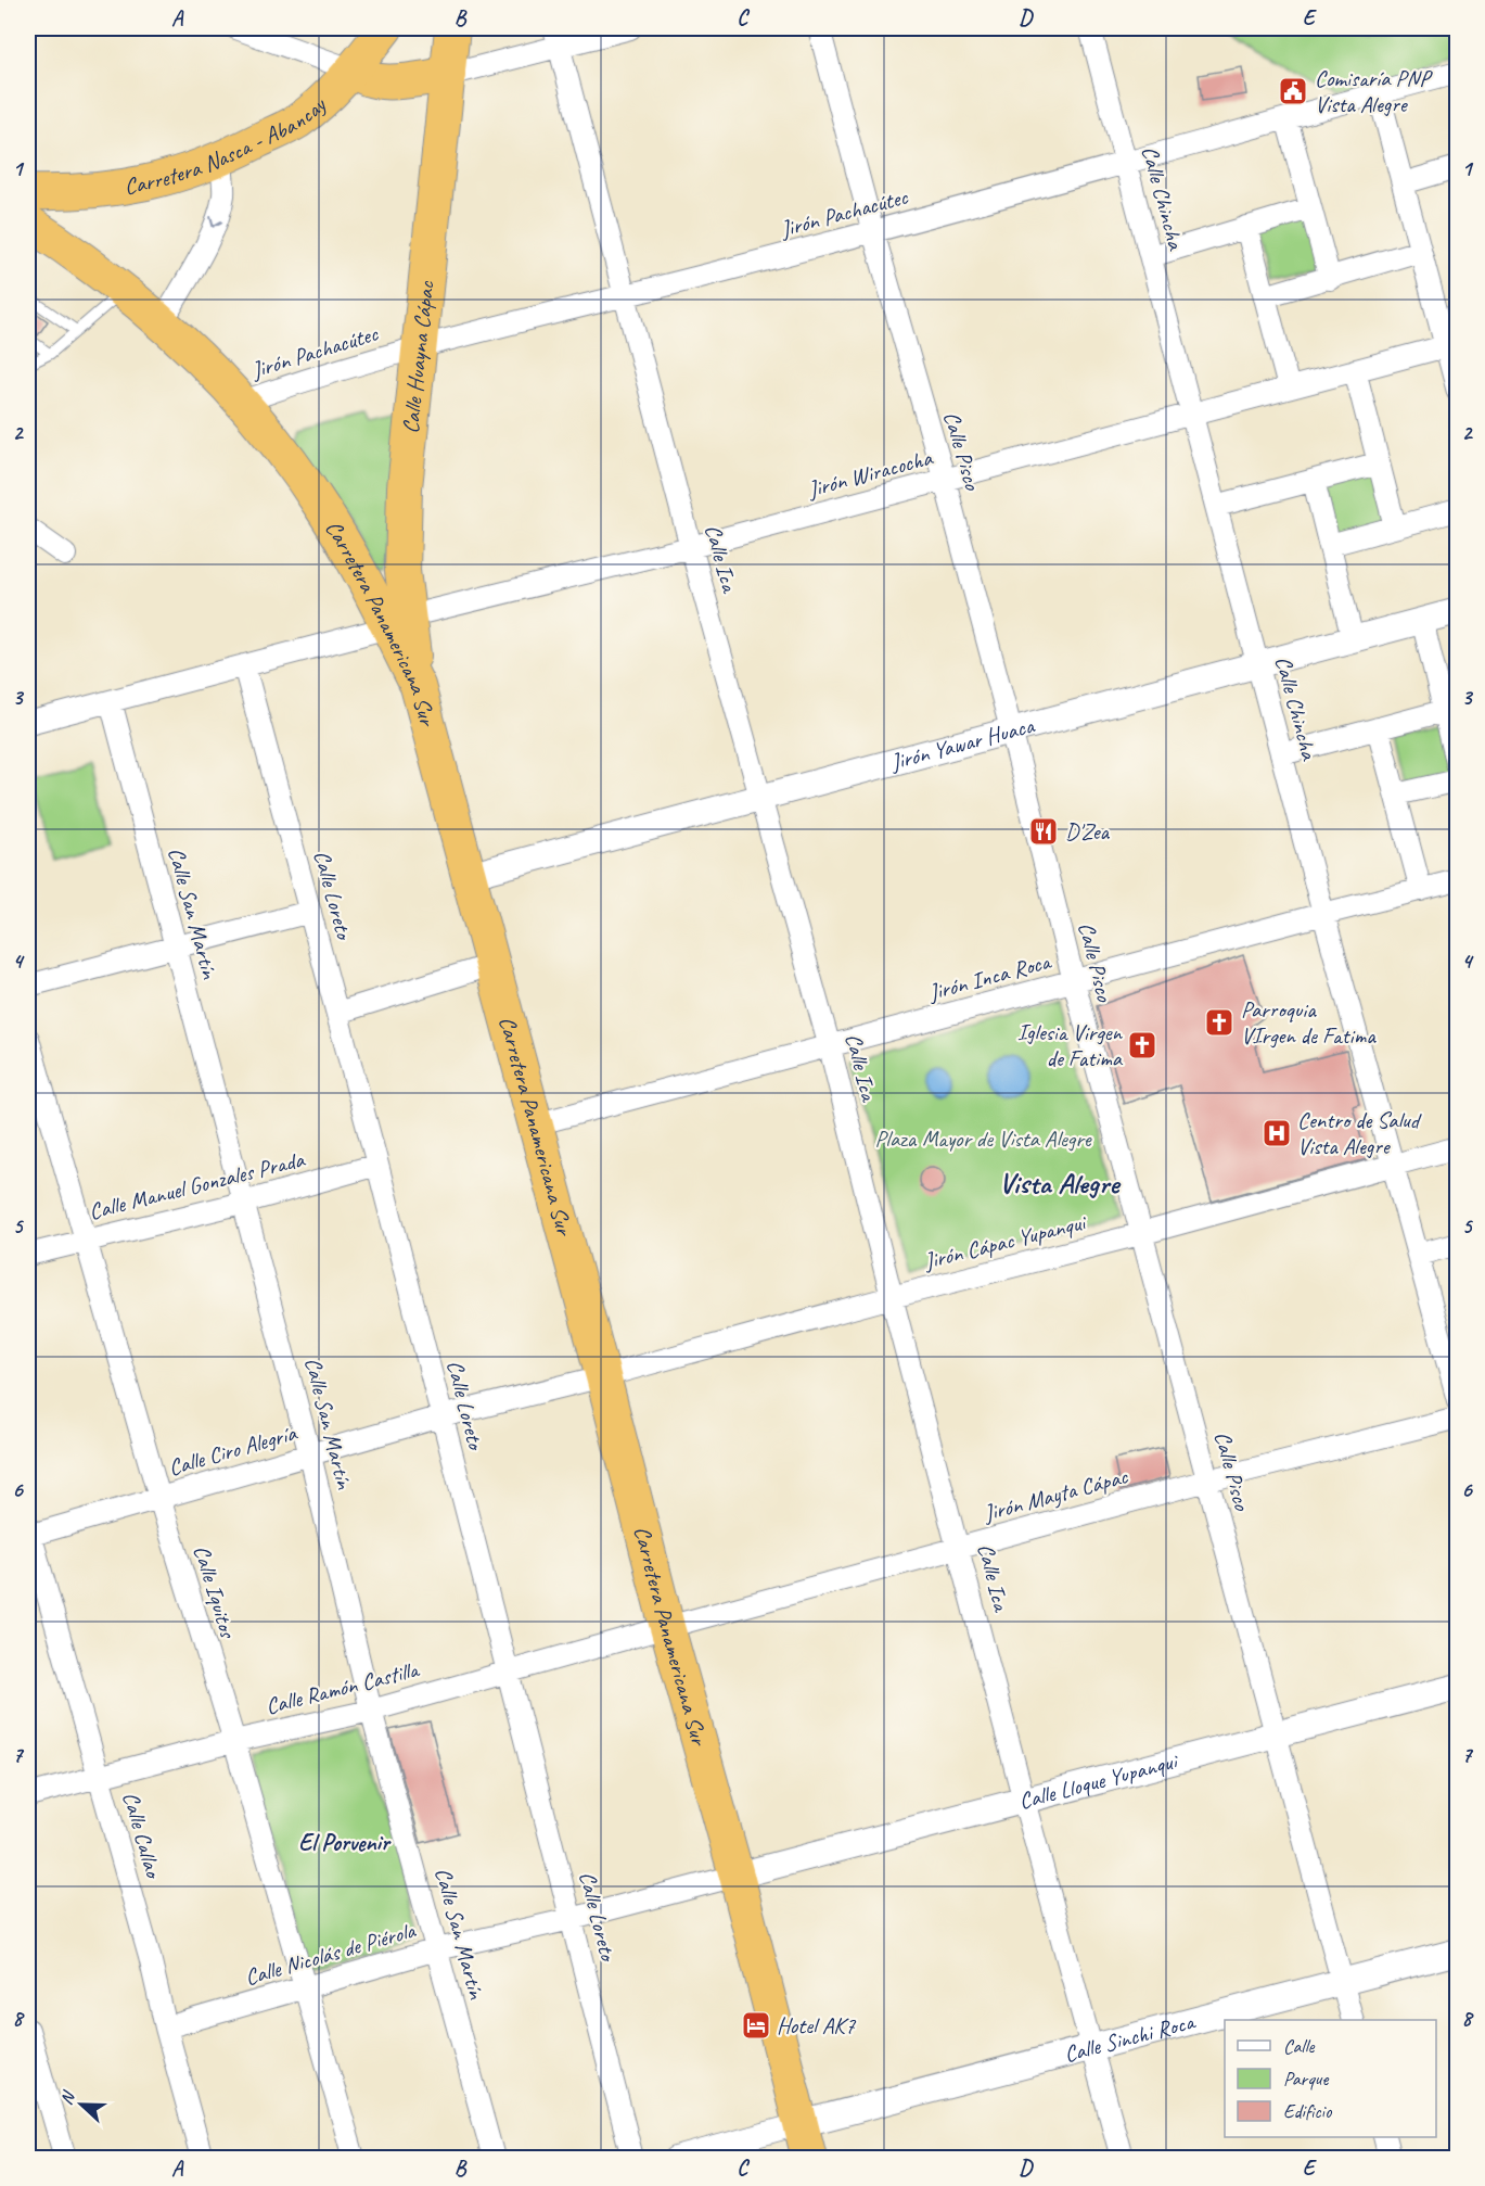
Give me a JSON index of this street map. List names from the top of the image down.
{
  "streets": {
    "highway": ["Carretera Nasca - Abancay", "Calle Huayna Cápac", "Carretera Panamericana Sur"],
    "street": [
      "Calle Chincha",
      "Jirón Pachacútec",
      "Calle Pisco",
      "Jirón Wiracocha",
      "Calle Ica",
      "Jirón Yawar Huaca",
      "Calle Loreto",
      "Calle San Martín",
      "Jirón Inca Roca",
      "Calle Manuel Gonzales Prada",
      "Jirón Cápac Yupanqui",
      "Calle Ciro Alegría",
      "Jirón Mayta Cápac",
      "Calle Iquitos",
      "Calle Ramón Castilla",
      "Calle Lloque Yupanqui",
      "Calle Callao",
      "Calle Nicolás de Piérola",
      "Calle Sinchi Roca"
    ]
  },
  "crossings": [
    ["Calle Chincha", "Jirón Pachacútec"],
    ["Calle Chincha", "Jirón Wiracocha"],
    ["Calle Chincha", "Jirón Yawar Huaca"],
    ["Calle Chincha", "Jirón Inca Roca"],
    ["Calle Chincha", "Jirón Cápac Yupanqui"],
    ["Jirón Pachacútec", "Calle Huayna Cápac"],
    ["Jirón Pachacútec", "Calle Pisco"],
    ["Jirón Pachacútec", "Calle Ica"],
    ["Jirón Pachacútec", "Carretera Panamericana Sur"],
    ["Calle Huayna Cápac", "Jirón Wiracocha"],
    ["Calle Huayna Cápac", "Carretera Panamericana Sur"],
    ["Calle Pisco", "Jirón Wiracocha"],
    ["Calle Pisco", "Jirón Yawar Huaca"],
    ["Calle Pisco", "Jirón Inca Roca"],
    ["Calle Pisco", "Jirón Cápac Yupanqui"],
    ["Calle Pisco", "Jirón Mayta Cápac"],
    ["Calle Pisco", "Calle Lloque Yupanqui"],
    ["Calle Pisco", "Calle Sinchi Roca"],
    ["Jirón Wiracocha", "Calle Ica"],
    ["Jirón Wiracocha", "Carretera Panamericana Sur"],
    ["Jirón Wiracocha", "Calle Loreto"],
    ["Jirón Wiracocha", "Calle San Martín"],
    ["Calle Ica", "Jirón Yawar Huaca"],
    ["Calle Ica", "Jirón Inca Roca"],
    ["Calle Ica", "Jirón Cápac Yupanqui"],
    ["Calle Ica", "Jirón Mayta Cápac"],
    ["Calle Ica", "Calle Lloque Yupanqui"],
    ["Calle Ica", "Calle Sinchi Roca"],
    ["Carretera Panamericana Sur", "Jirón Yawar Huaca"],
    ["Carretera Panamericana Sur", "Jirón Inca Roca"],
    ["Carretera Panamericana Sur", "Jirón Cápac Yupanqui"],
    ["Carretera Panamericana Sur", "Calle Ciro Alegría"],
    ["Carretera Panamericana Sur", "Jirón Mayta Cápac"],
    ["Carretera Panamericana Sur", "Calle Ramón Castilla"],
    ["Carretera Panamericana Sur", "Calle Lloque Yupanqui"],
    ["Carretera Panamericana Sur", "Calle Nicolás de Piérola"],
    ["Carretera Panamericana Sur", "Calle Sinchi Roca"],
    ["Calle Loreto", "Calle Manuel Gonzales Prada"],
    ["Calle Loreto", "Calle Ciro Alegría"],
    ["Calle Loreto", "Calle Ramón Castilla"],
    ["Calle Loreto", "Calle Nicolás de Piérola"],
    ["Calle San Martín", "Calle Manuel Gonzales Prada"],
    ["Calle San Martín", "Calle Ciro Alegría"],
    ["Calle San Martín", "Calle Ramón Castilla"],
    ["Calle San Martín", "Calle Nicolás de Piérola"],
    ["Calle Manuel Gonzales Prada", "Calle Iquitos"],
    ["Jirón Cápac Yupanqui", "Calle Ciro Alegría"],
    ["Calle Ciro Alegría", "Calle Iquitos"],
    ["Calle Ciro Alegría", "Calle Callao"],
    ["Jirón Mayta Cápac", "Calle Ramón Castilla"],
    ["Calle Iquitos", "Calle Ramón Castilla"],
    ["Calle Iquitos", "Calle Nicolás de Piérola"],
    ["Calle Ramón Castilla", "Calle Callao"],
    ["Calle Lloque Yupanqui", "Calle Nicolás de Piérola"],
    ["Calle Callao", "Calle Nicolás de Piérola"]
  ],
  "districts": ["Vista Alegre", "El Porvenir"],
  "parks": ["Plaza Mayor de Vista Alegre"],
  "places": {
    "public building": ["Comisaría PNP Vista Alegre"],
    "restaurant": ["D'Zea"],
    "church": ["Parroquia VIrgen de Fatima", "Iglesia Virgen de Fatima"],
    "hospital": ["Centro de Salud Vista Alegre"],
    "hotel": ["Hotel AK7"]
  },
  "legend": ["Calle", "Parque", "Edificio"],
  "north": "left",
  "grid": {
    "columns": [
      "A",
      "B",
      "C",
      "D",
      "E"
    ],
    "rows": [
      "1",
      "2",
      "3",
      "4",
      "5",
      "6",
      "7",
      "8"
    ]
  }
}
